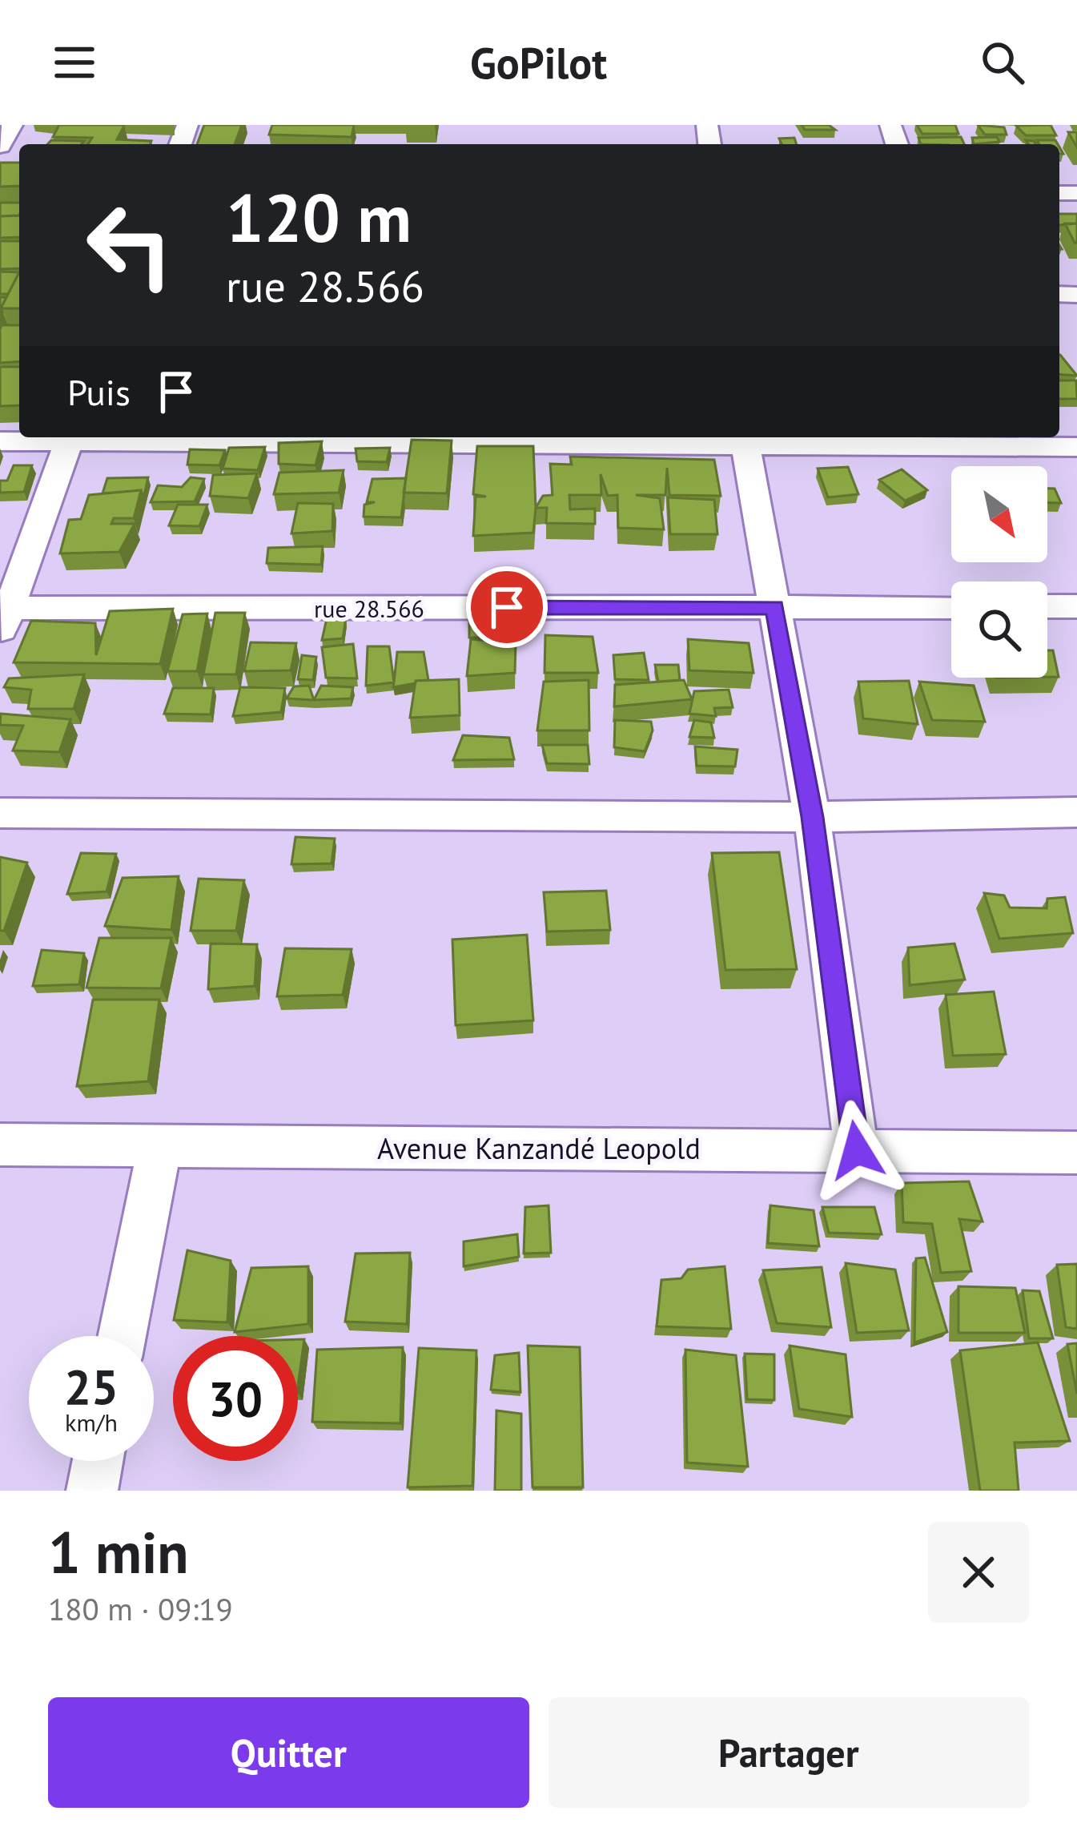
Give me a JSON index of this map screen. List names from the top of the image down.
{
  "streets": {
    "street": ["rue 28.566", "Avenue Kanzandé Leopold"]
  },
  "north": "bottom right",
  "page": {
    "header": "GoPilot",
    "turn": ["120 m", "rue 28.566"],
    "then": "Puis",
    "speed": "25 km/h",
    "limit": "30",
    "heading": ["1 min", "180 m · 09:19"],
    "buttons": ["Quitter", "Partager"]
  }
}
